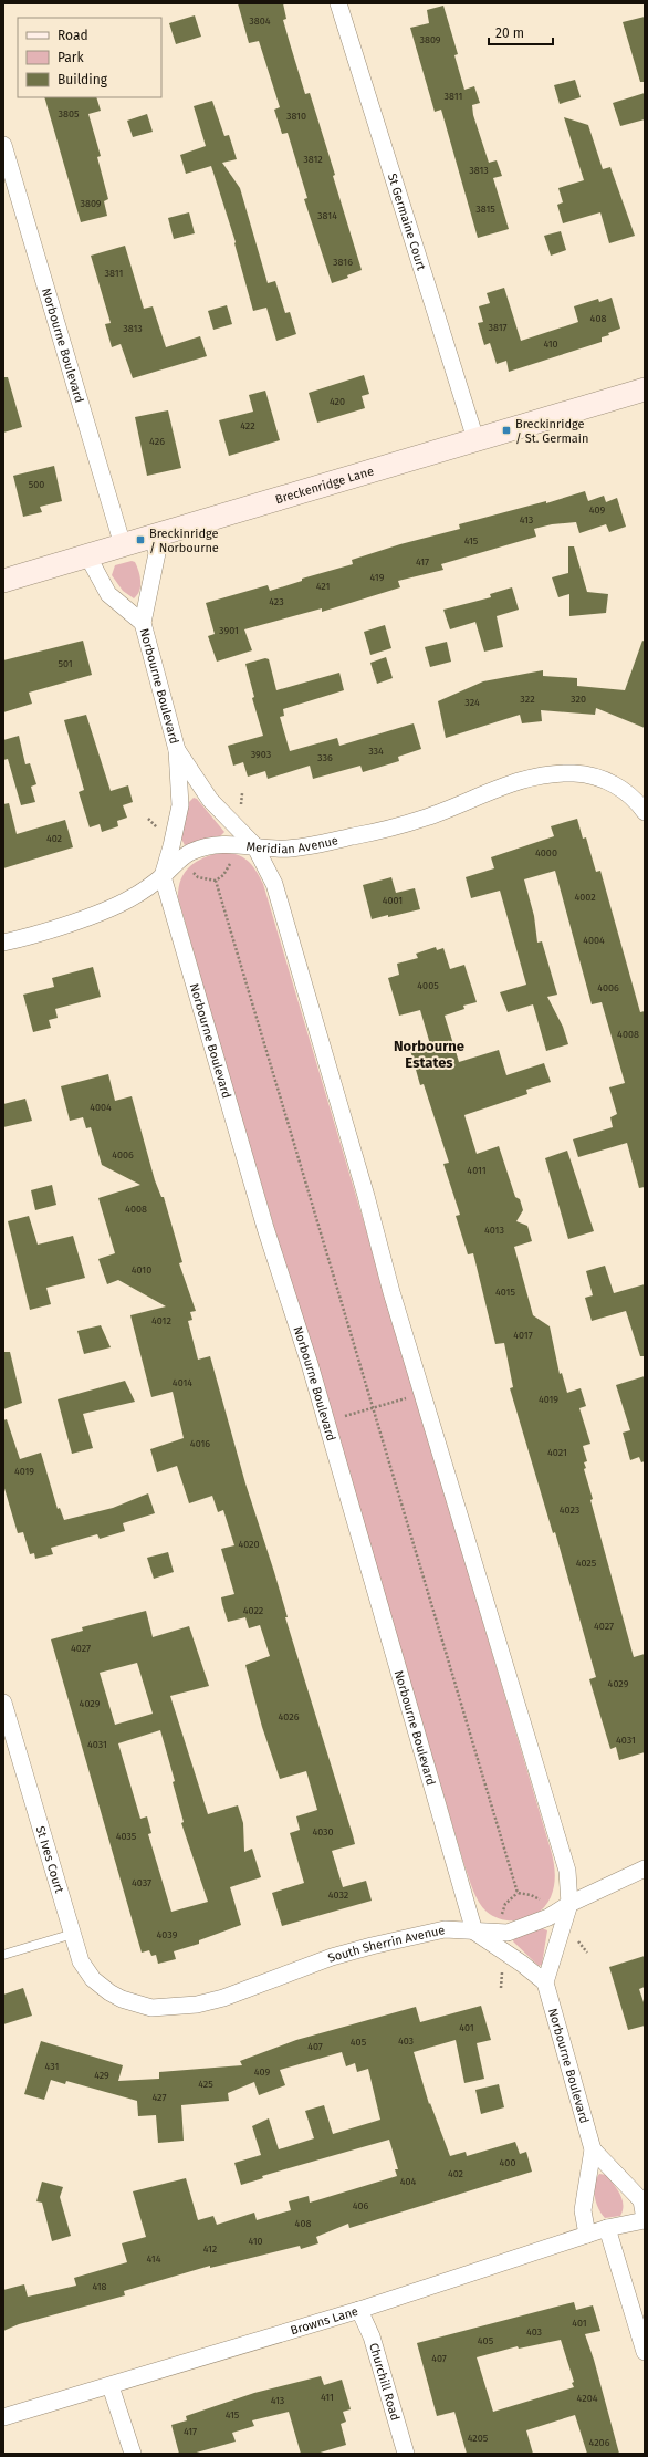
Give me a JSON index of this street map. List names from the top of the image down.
{
  "streets": {
    "main road": ["Breckenridge Lane"],
    "street": [
      "St Germaine Court",
      "Norbourne Boulevard",
      "Meridian Avenue",
      "St Ives Court",
      "South Sherrin Avenue",
      "Browns Lane",
      "Churchill Road"
    ]
  },
  "crossings": [
    ["St Germaine Court", "Breckenridge Lane"],
    ["Norbourne Boulevard", "Breckenridge Lane"],
    ["Norbourne Boulevard", "Meridian Avenue"],
    ["Norbourne Boulevard", "South Sherrin Avenue"],
    ["Norbourne Boulevard", "Browns Lane"],
    ["St Ives Court", "South Sherrin Avenue"],
    ["Browns Lane", "Churchill Road"]
  ],
  "districts": ["Norbourne Estates"],
  "places": {
    "transit": ["Breckinridge / St. Germain", "Breckinridge / Norbourne"]
  },
  "house_numbers": [
    "3804",
    "3809",
    "3811",
    "3805",
    "3810",
    "3812",
    "3813",
    "3809",
    "3815",
    "3814",
    "3816",
    "3811",
    "408",
    "3817",
    "3813",
    "410",
    "420",
    "422",
    "426",
    "500",
    "409",
    "413",
    "415",
    "417",
    "419",
    "421",
    "423",
    "3901",
    "501",
    "322",
    "320",
    "324",
    "334",
    "3903",
    "336",
    "402",
    "4000",
    "4002",
    "4001",
    "4004",
    "4005",
    "4006",
    "4008",
    "4004",
    "4006",
    "4011",
    "4008",
    "4013",
    "4010",
    "4015",
    "4012",
    "4017",
    "4014",
    "4019",
    "4016",
    "4021",
    "4019",
    "4023",
    "4020",
    "4025",
    "4022",
    "4027",
    "4027",
    "4029",
    "4029",
    "4026",
    "4031",
    "4031",
    "4030",
    "4035",
    "4037",
    "4032",
    "4039",
    "401",
    "403",
    "405",
    "407",
    "431",
    "409",
    "429",
    "425",
    "427",
    "400",
    "402",
    "404",
    "406",
    "408",
    "410",
    "412",
    "414",
    "418",
    "401",
    "403",
    "405",
    "407",
    "411",
    "4204",
    "413",
    "415",
    "417",
    "4205",
    "4206"
  ],
  "legend": ["Road", "Park", "Building"],
  "scale_bar": "20 m"
}
